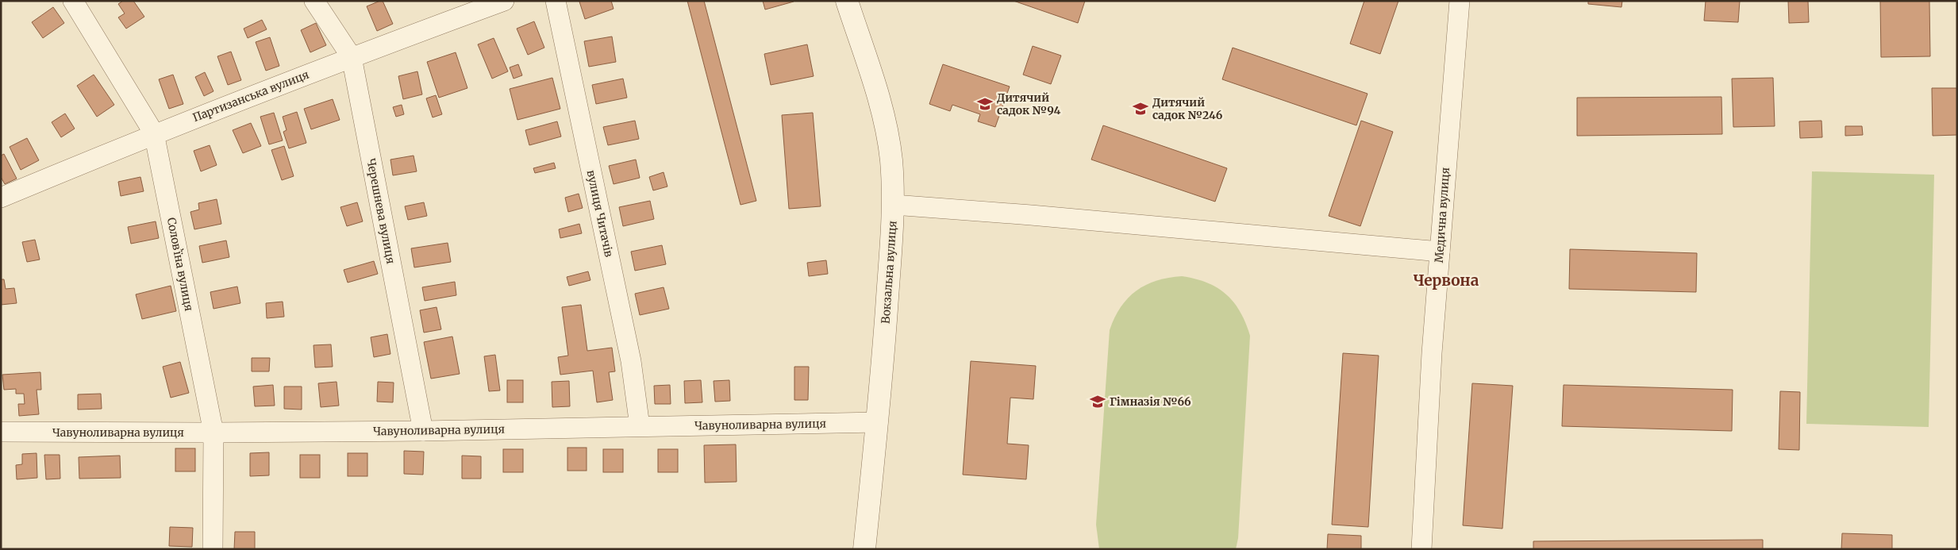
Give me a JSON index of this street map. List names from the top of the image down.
{
  "streets": {
    "street": [
      "Партизанська вулиця",
      "Черешнева вулиця",
      "вулиця Читачів",
      "Медична вулиця",
      "Соловʼїна вулиця",
      "Вокзальна вулиця",
      "Чавуноливарна вулиця"
    ]
  },
  "crossings": [
    ["Партизанська вулиця", "Черешнева вулиця"],
    ["Партизанська вулиця", "Соловʼїна вулиця"],
    ["Черешнева вулиця", "Чавуноливарна вулиця"],
    ["вулиця Читачів", "Чавуноливарна вулиця"],
    ["Соловʼїна вулиця", "Чавуноливарна вулиця"],
    ["Вокзальна вулиця", "Чавуноливарна вулиця"]
  ],
  "districts": ["Червона"],
  "places": {
    "school or university": ["Дитячий садок №94", "Дитячий садок №246", "Гімназія №66"]
  }
}
